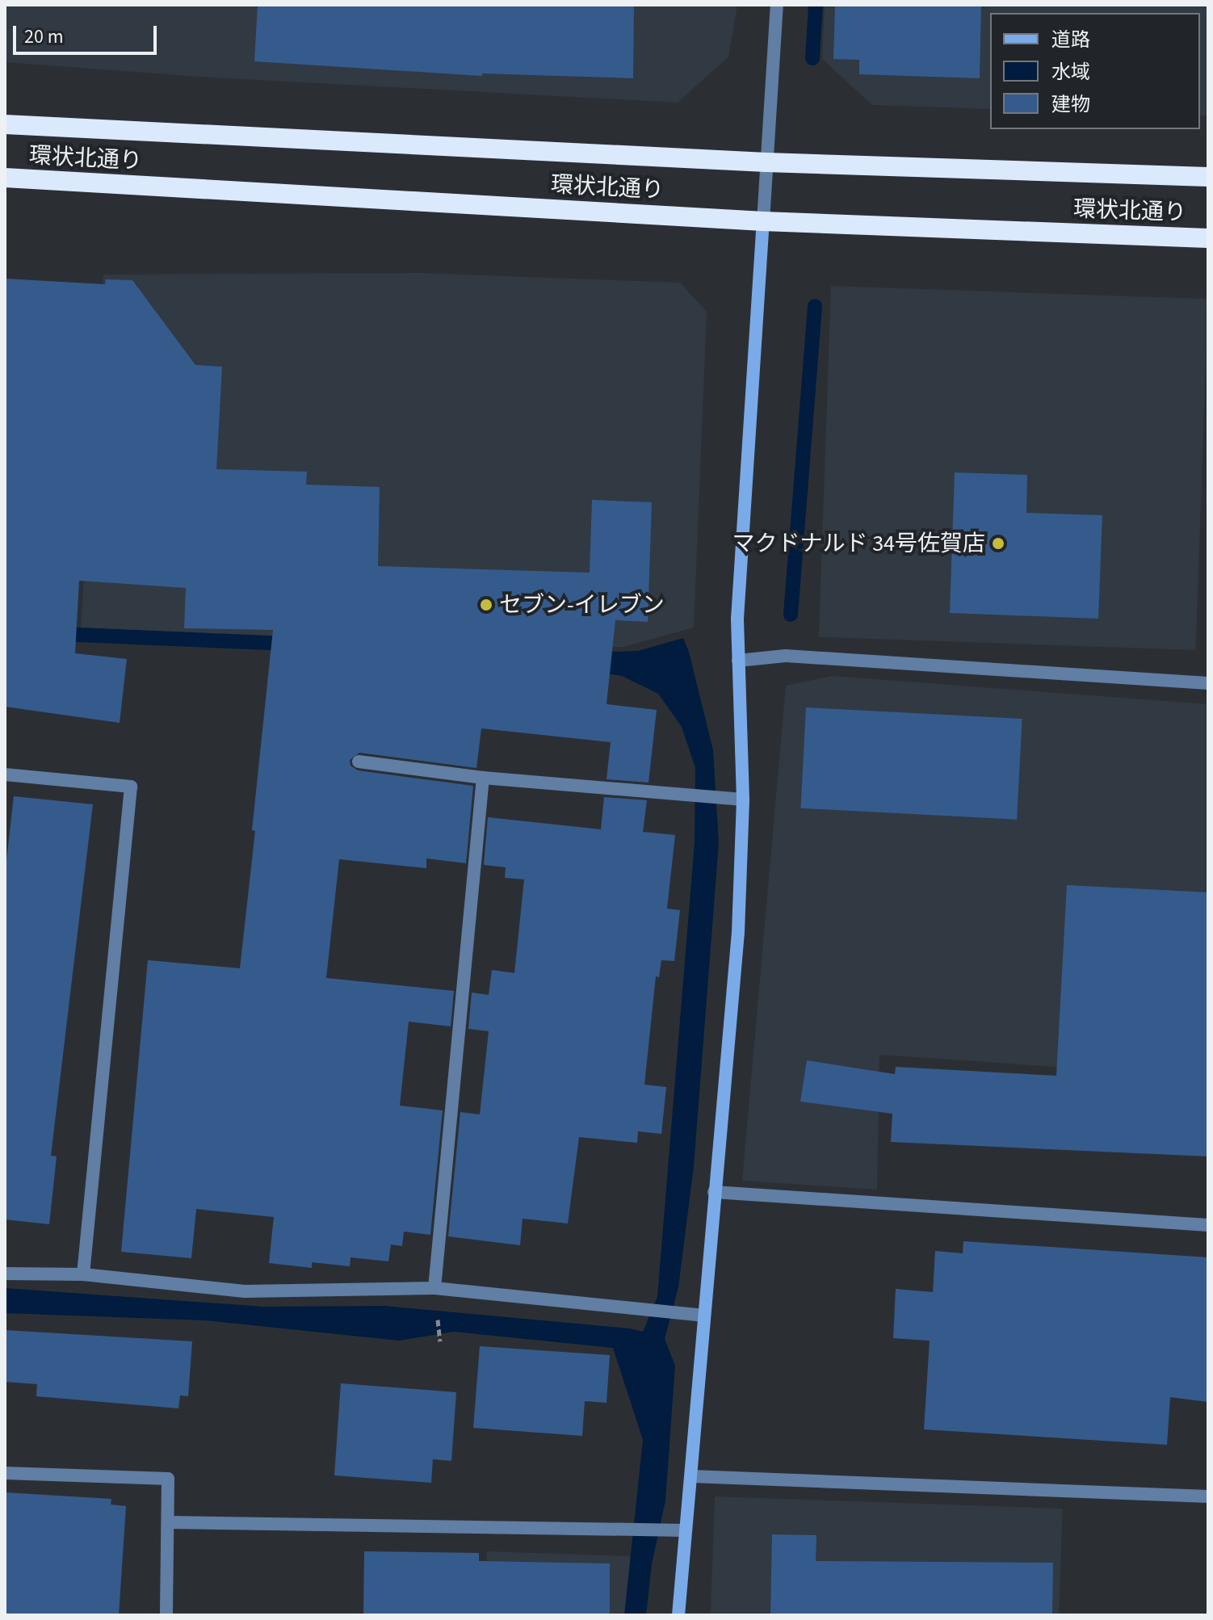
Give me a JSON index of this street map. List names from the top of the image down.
{
  "streets": {
    "highway": ["環状北通り"]
  },
  "places": ["マクドナルド 34号佐賀店", "セブン-イレブン"],
  "legend": ["道路", "水域", "建物"],
  "scale_bar": "20 m"
}
